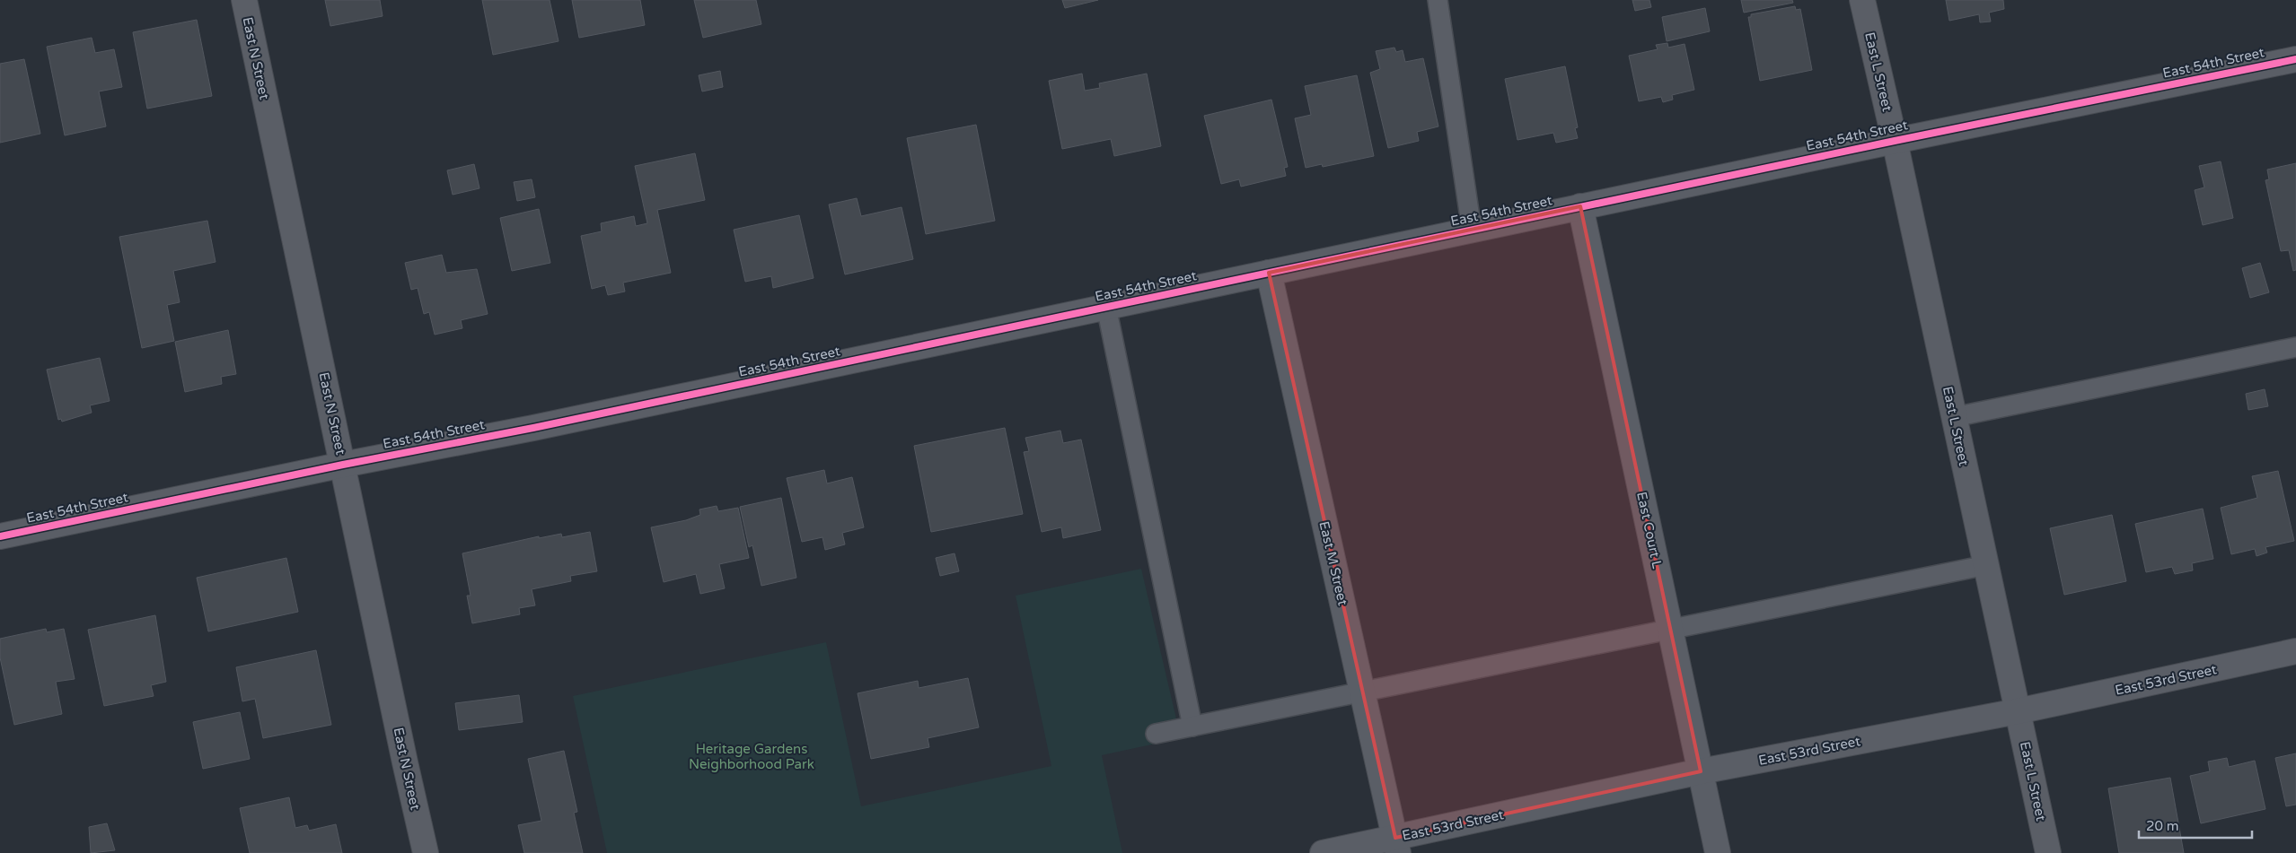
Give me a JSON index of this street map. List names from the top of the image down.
{
  "streets": {
    "street": [
      "East N Street",
      "East 54th Street",
      "East L Street",
      "East Court L",
      "East M Street",
      "East 53rd Street"
    ]
  },
  "crossings": [
    ["East N Street", "East 54th Street"],
    ["East 54th Street", "East L Street"],
    ["East 54th Street", "East Court L"],
    ["East 54th Street", "East M Street"],
    ["East L Street", "East 53rd Street"],
    ["East Court L", "East 53rd Street"],
    ["East M Street", "East 53rd Street"]
  ],
  "parks": ["Heritage Gardens Neighborhood Park"],
  "scale_bar": "20 m"
}
